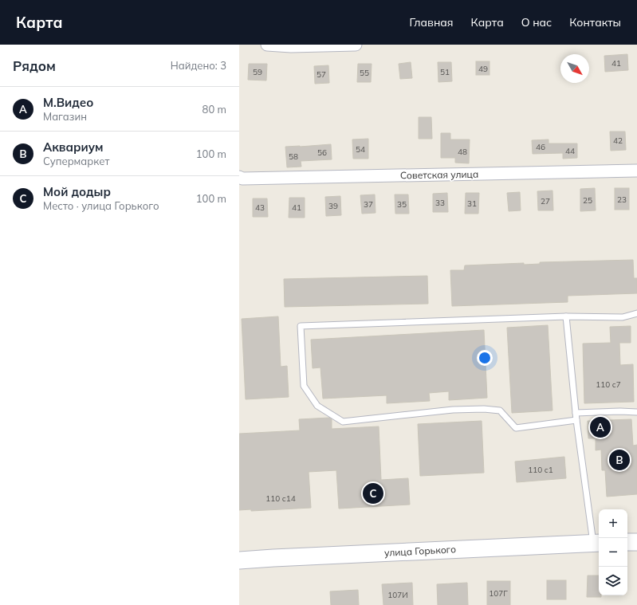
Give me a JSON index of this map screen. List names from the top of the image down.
{
  "streets": {
    "street": ["Советская улица", "улица Горького"]
  },
  "house_numbers": [
    "41",
    "49",
    "59",
    "51",
    "55",
    "57",
    "42",
    "46",
    "54",
    "44",
    "48",
    "56",
    "58",
    "23",
    "25",
    "27",
    "33",
    "31",
    "37",
    "35",
    "39",
    "43",
    "41",
    "110 с7",
    "110 с1",
    "110 с14",
    "107Г",
    "107И"
  ],
  "north": "bottom right",
  "page": {
    "header": "Карта",
    "nav": [
      "Главная",
      "Карта",
      "О нас",
      "Контакты"
    ],
    "heading": ["Рядом", "Найдено: 3"],
    "list": [
      {
        "mark": "A",
        "name": "М.Видео",
        "note": "Магазин",
        "value": "80 m"
      },
      {
        "mark": "B",
        "name": "Аквариум",
        "note": "Супермаркет",
        "value": "100 m"
      },
      {
        "mark": "C",
        "name": "Мой додыр",
        "note": "Место · улица Горького",
        "value": "100 m"
      }
    ],
    "pins": ["A", "B", "C"],
    "map_buttons": ["+", "−"]
  }
}
